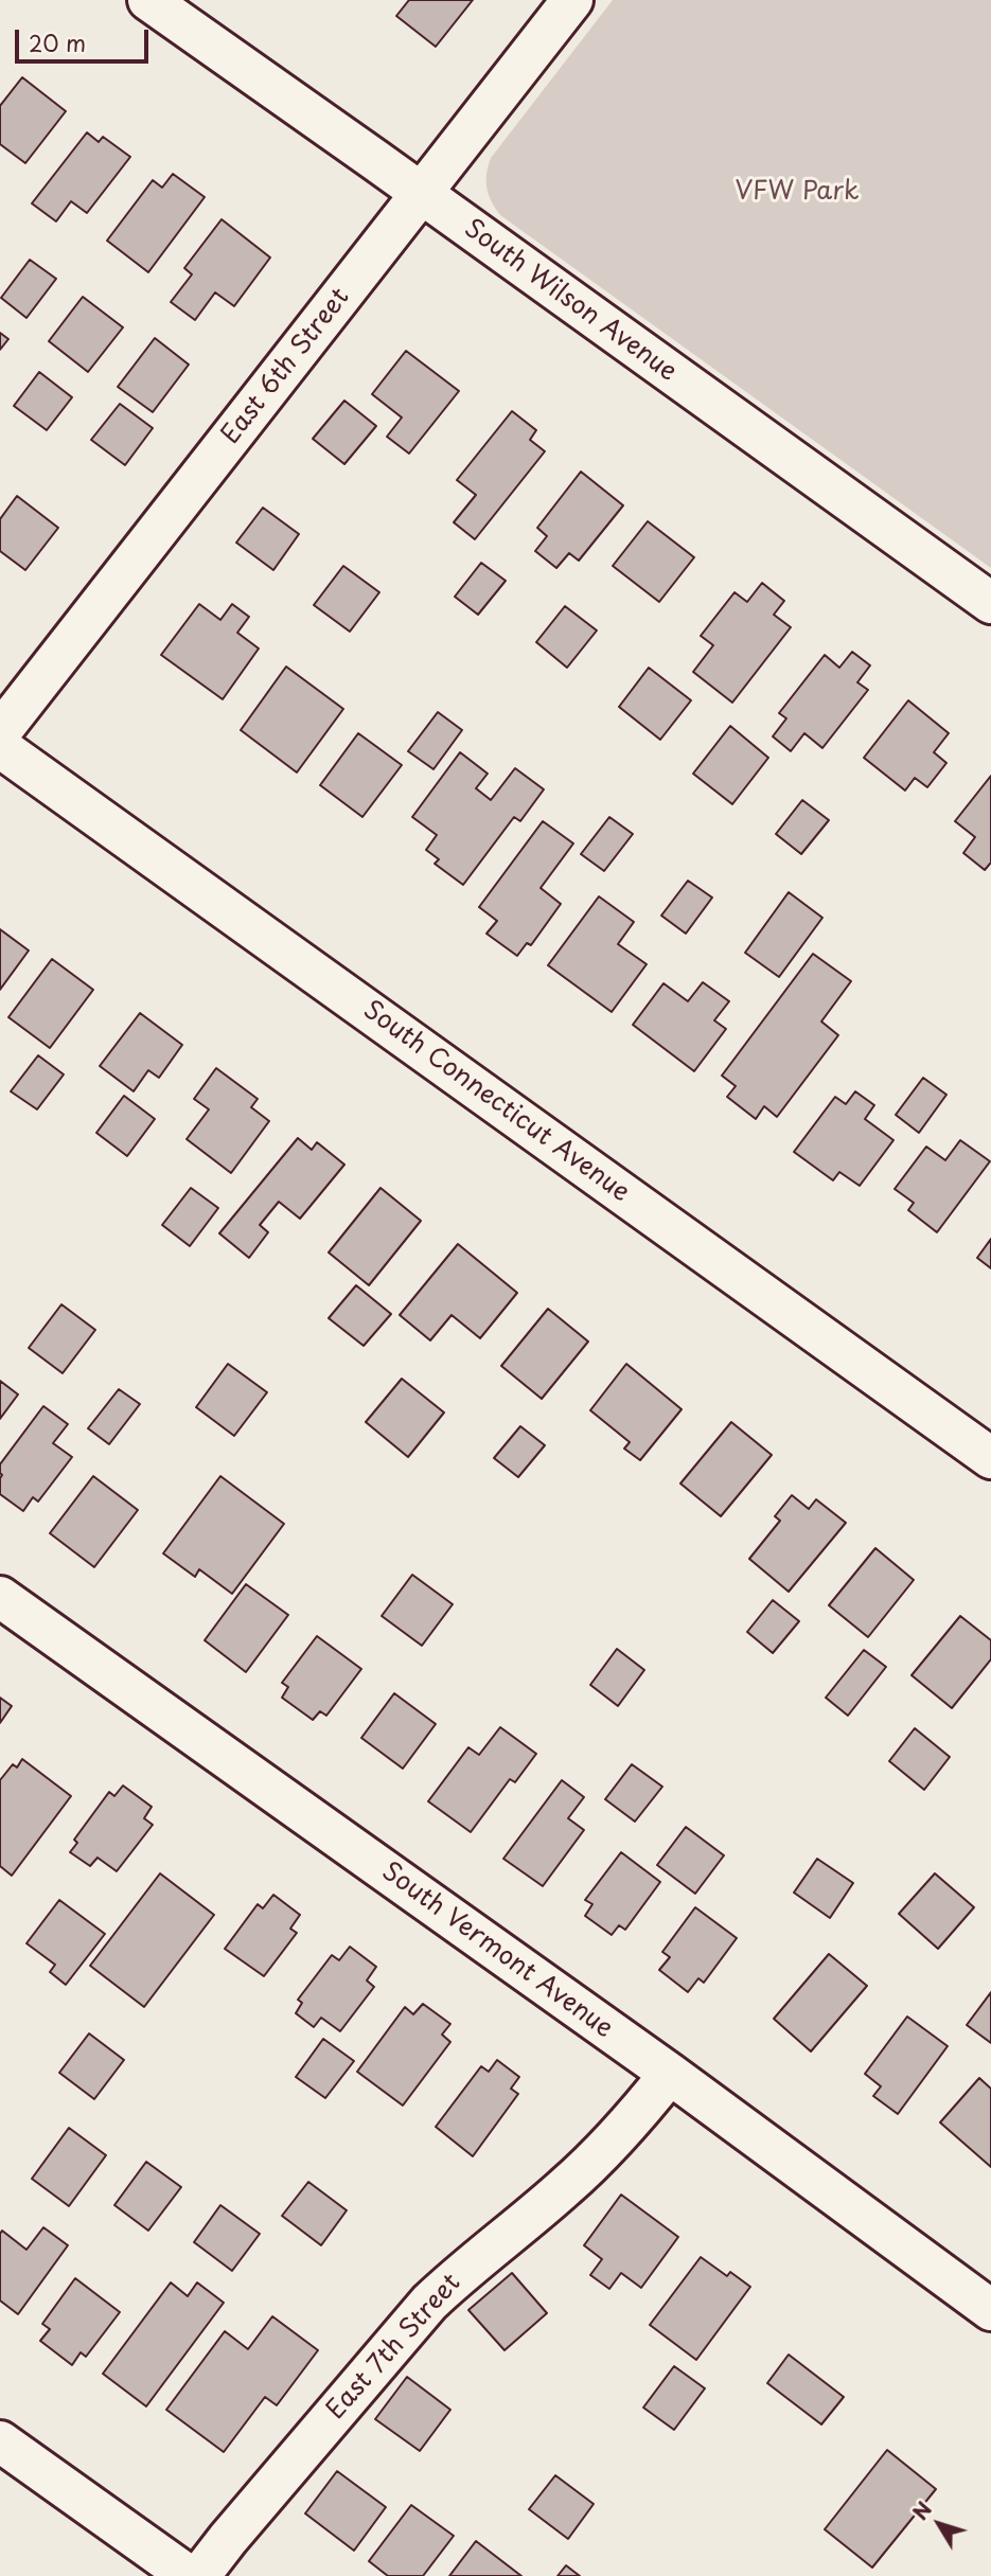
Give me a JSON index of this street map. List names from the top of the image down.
{
  "streets": {
    "street": [
      "South Wilson Avenue",
      "East 6th Street",
      "South Connecticut Avenue",
      "South Vermont Avenue",
      "East 7th Street"
    ]
  },
  "crossings": [
    ["South Wilson Avenue", "East 6th Street"],
    ["South Vermont Avenue", "East 7th Street"]
  ],
  "parks": ["VFW Park"],
  "scale_bar": "20 m",
  "north": "top left"
}
